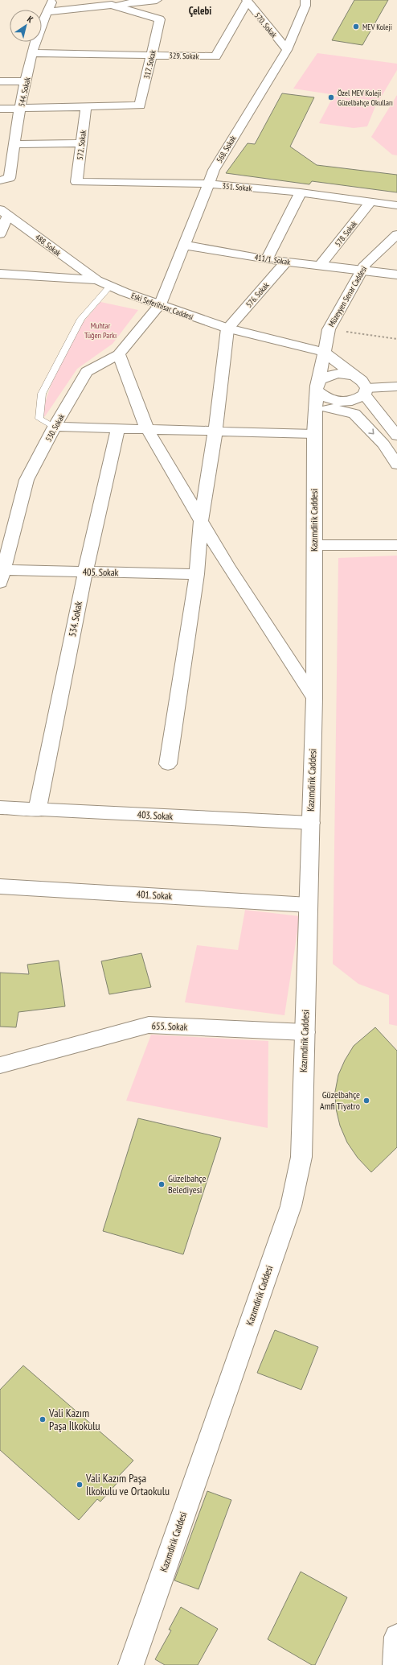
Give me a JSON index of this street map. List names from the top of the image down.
{
  "streets": {
    "street": [
      "570. Sokak",
      "329. Sokak",
      "317. Sokak",
      "544. Sokak",
      "572. Sokak",
      "568. Sokak",
      "351. Sokak",
      "578. Sokak",
      "488. Sokak",
      "411/1. Sokak",
      "576. Sokak",
      "Müzeyyen Senar Caddesi",
      "Eski Seferihisar Caddesi",
      "530. Sokak",
      "Kazımdirik Caddesi",
      "405. Sokak",
      "534. Sokak",
      "403. Sokak",
      "401. Sokak",
      "655. Sokak"
    ]
  },
  "crossings": [
    ["570. Sokak", "329. Sokak"],
    ["570. Sokak", "568. Sokak"],
    ["329. Sokak", "317. Sokak"],
    ["329. Sokak", "544. Sokak"],
    ["317. Sokak", "544. Sokak"],
    ["317. Sokak", "572. Sokak"],
    ["572. Sokak", "351. Sokak"],
    ["568. Sokak", "351. Sokak"],
    ["568. Sokak", "411/1. Sokak"],
    ["568. Sokak", "Eski Seferihisar Caddesi"],
    ["568. Sokak", "530. Sokak"],
    ["351. Sokak", "578. Sokak"],
    ["578. Sokak", "411/1. Sokak"],
    ["488. Sokak", "Eski Seferihisar Caddesi"],
    ["411/1. Sokak", "576. Sokak"],
    ["411/1. Sokak", "Müzeyyen Senar Caddesi"],
    ["576. Sokak", "Eski Seferihisar Caddesi"],
    ["Müzeyyen Senar Caddesi", "Eski Seferihisar Caddesi"],
    ["Müzeyyen Senar Caddesi", "Kazımdirik Caddesi"],
    ["Eski Seferihisar Caddesi", "530. Sokak"],
    ["530. Sokak", "405. Sokak"],
    ["Kazımdirik Caddesi", "403. Sokak"],
    ["Kazımdirik Caddesi", "401. Sokak"],
    ["Kazımdirik Caddesi", "655. Sokak"],
    ["405. Sokak", "534. Sokak"],
    ["534. Sokak", "403. Sokak"]
  ],
  "districts": ["Çelebi"],
  "parks": ["Muhtar Tüğen Parkı"],
  "places": [
    "MEV Koleji",
    "Özel MEV Koleji Güzelbahçe Okulları",
    "Güzelbahçe Amfi Tiyatro",
    "Güzelbahçe Belediyesi",
    "Vali Kazım Paşa İlkokulu",
    "Vali Kazım Paşa İlkokulu ve Ortaokulu"
  ],
  "north": "top right"
}
